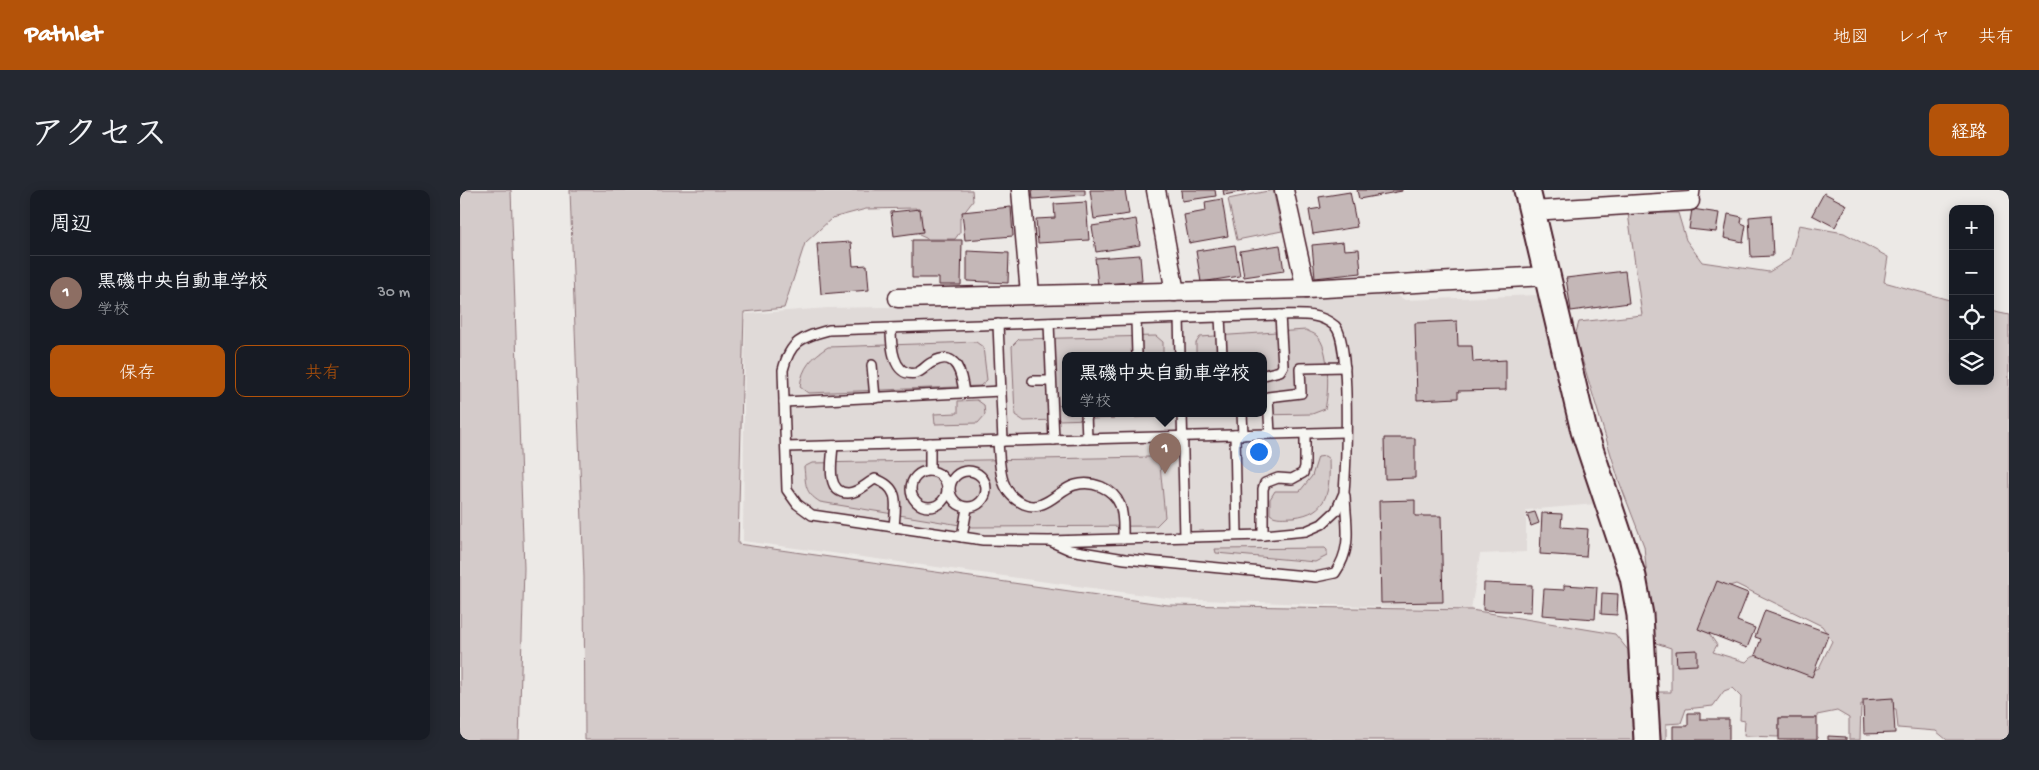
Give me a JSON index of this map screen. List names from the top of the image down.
{
  "page": {
    "header": "Pathlet",
    "nav": ["地図", "レイヤ", "共有"],
    "title": "アクセス",
    "buttons": [
      "経路",
      ["保存", "共有"]
    ],
    "heading": "周辺",
    "map_buttons": ["+", "−"],
    "list": [
      {
        "mark": "1",
        "name": "黒磯中央自動車学校",
        "note": "学校",
        "value": "30 m"
      }
    ],
    "popup": ["黒磯中央自動車学校", "学校"],
    "pins": "1"
  }
}
